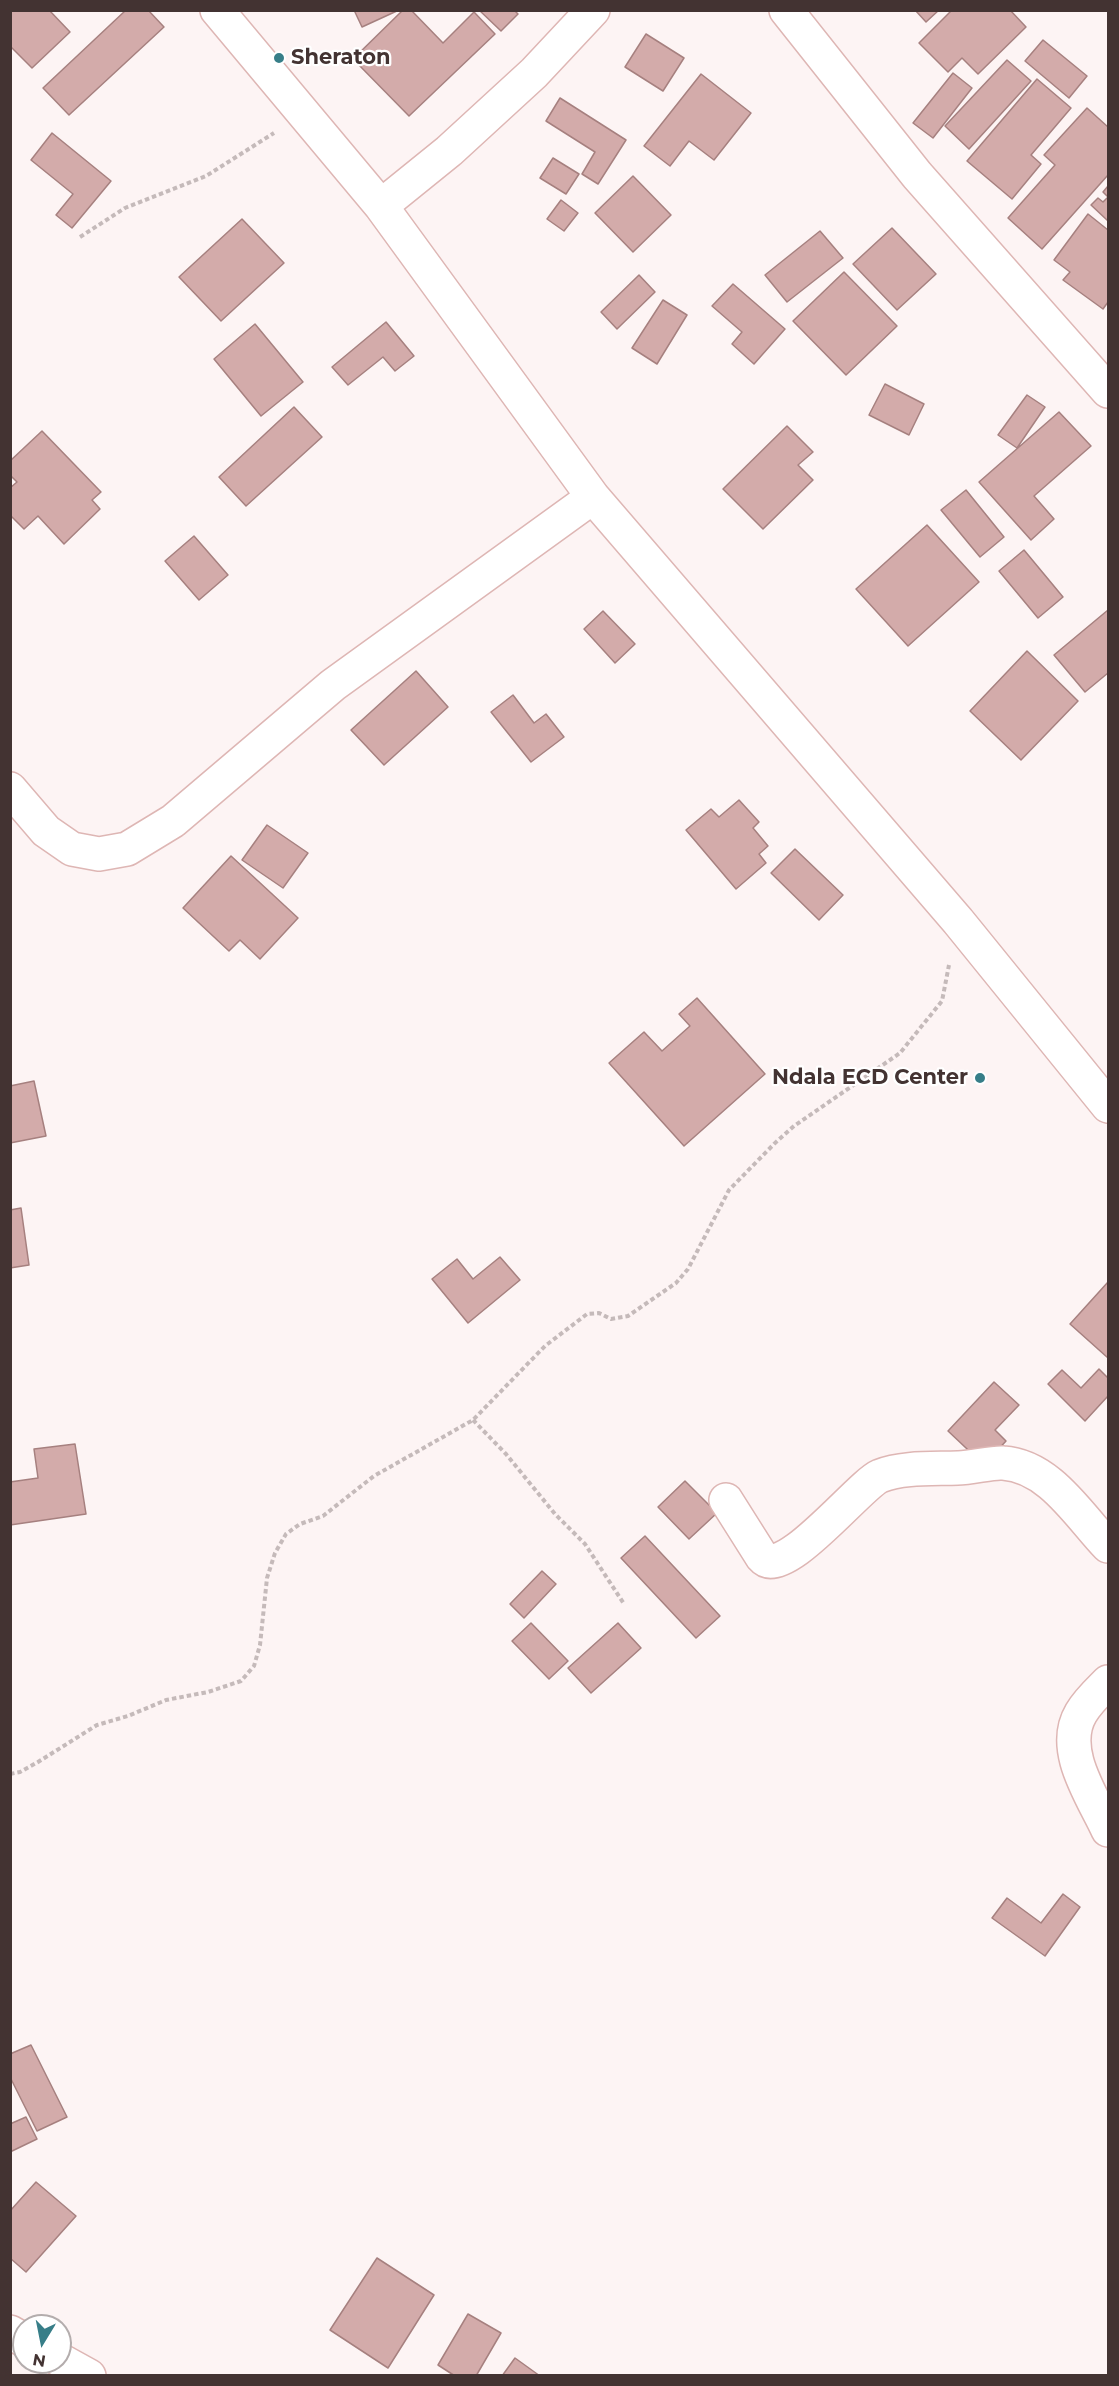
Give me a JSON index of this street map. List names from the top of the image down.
{
  "places": ["Sheraton", "Ndala ECD Center"],
  "north": "bottom"
}
